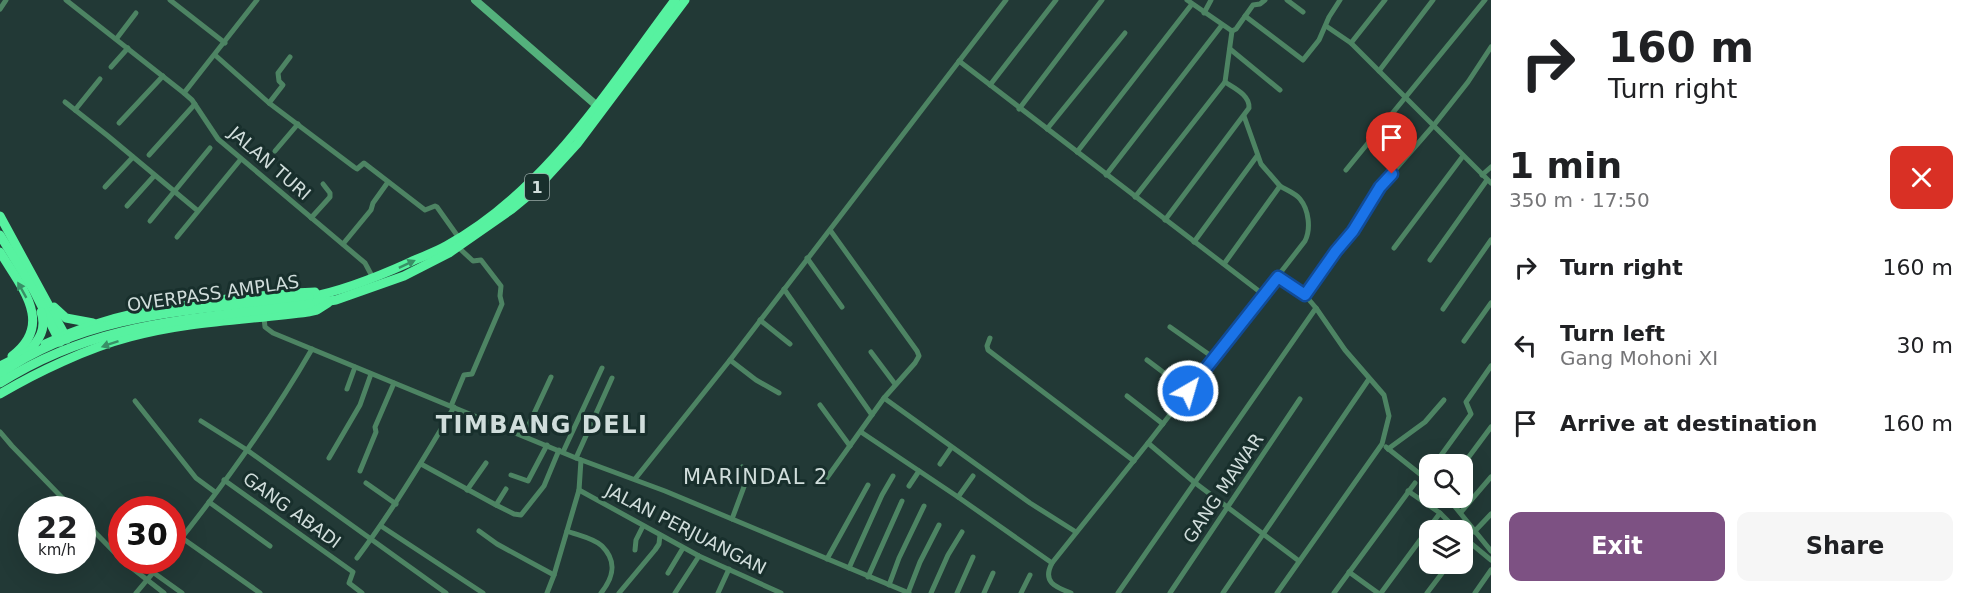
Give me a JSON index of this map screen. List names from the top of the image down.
{
  "streets": {
    "highway": ["1", "OVERPASS AMPLAS"],
    "street": [
      "JALAN TURI",
      "GANG MAWAR",
      "GANG ABADI",
      "JALAN PERJUANGAN"
    ]
  },
  "crossings": [
    ["JALAN TURI", "1"],
    ["1", "OVERPASS AMPLAS"]
  ],
  "districts": ["TIMBANG DELI", "MARINDAL 2"],
  "page": {
    "turn": ["160 m", "Turn right"],
    "heading": ["1 min", "350 m · 17:50"],
    "list": [
      {
        "name": "Turn right",
        "value": "160 m"
      },
      {
        "name": "Turn left",
        "note": "Gang Mohoni XI",
        "value": "30 m"
      },
      {
        "name": "Arrive at destination",
        "value": "160 m"
      }
    ],
    "speed": "22 km/h",
    "limit": "30",
    "buttons": ["Exit", "Share"]
  }
}
